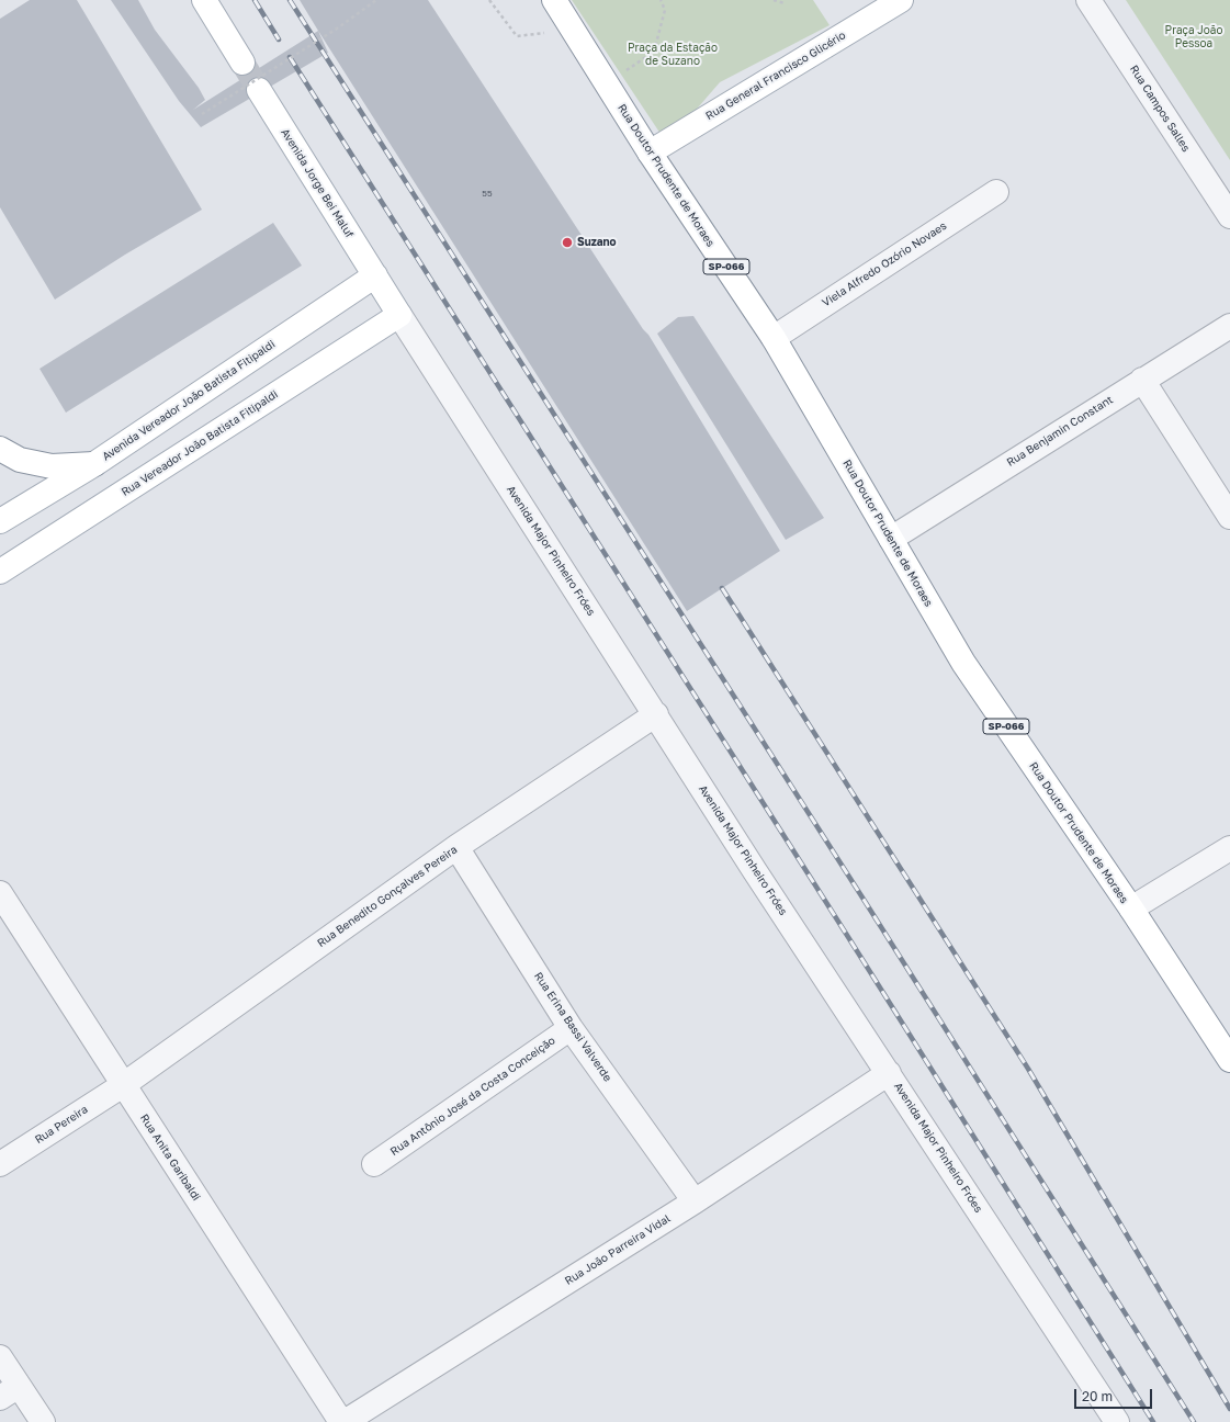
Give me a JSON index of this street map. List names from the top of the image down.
{
  "streets": {
    "main road": [
      "Rua General Francisco Glicério",
      "Rua Doutor Prudente de Moraes",
      "Avenida Jorge Bei Maluf",
      "SP-066",
      "Avenida Vereador João Batista Fitipaldi",
      "Rua Vereador João Batista Fitipaldi",
      "Avenida Major Pinheiro Fróes"
    ],
    "street": [
      "Rua Campos Salles",
      "Viela Alfredo Ozório Novaes",
      "Rua Benjamin Constant",
      "Rua Benedito Gonçalves Pereira",
      "Rua Erina Bassi Valverde",
      "Rua Antônio José da Costa Conceição",
      "Rua Pereira",
      "Rua Anita Garibaldi",
      "Rua João Parreira Vidal"
    ]
  },
  "crossings": [
    ["Rua General Francisco Glicério", "Rua Doutor Prudente de Moraes"],
    ["Rua Doutor Prudente de Moraes", "Viela Alfredo Ozório Novaes"],
    ["Rua Doutor Prudente de Moraes", "Rua Benjamin Constant"],
    ["Avenida Jorge Bei Maluf", "Avenida Vereador João Batista Fitipaldi"],
    ["Avenida Jorge Bei Maluf", "Avenida Major Pinheiro Fróes"],
    ["Avenida Vereador João Batista Fitipaldi", "Avenida Major Pinheiro Fróes"],
    ["Rua Vereador João Batista Fitipaldi", "Avenida Major Pinheiro Fróes"],
    ["Avenida Major Pinheiro Fróes", "Rua Benedito Gonçalves Pereira"],
    ["Avenida Major Pinheiro Fróes", "Rua João Parreira Vidal"],
    ["Rua Benedito Gonçalves Pereira", "Rua Erina Bassi Valverde"],
    ["Rua Benedito Gonçalves Pereira", "Rua Pereira"],
    ["Rua Benedito Gonçalves Pereira", "Rua Anita Garibaldi"],
    ["Rua Erina Bassi Valverde", "Rua Antônio José da Costa Conceição"],
    ["Rua Erina Bassi Valverde", "Rua João Parreira Vidal"],
    ["Rua Pereira", "Rua Anita Garibaldi"]
  ],
  "parks": ["Praça João Pessoa", "Praça da Estação de Suzano"],
  "places": ["Suzano"],
  "house_numbers": ["55"],
  "scale_bar": "20 m"
}
